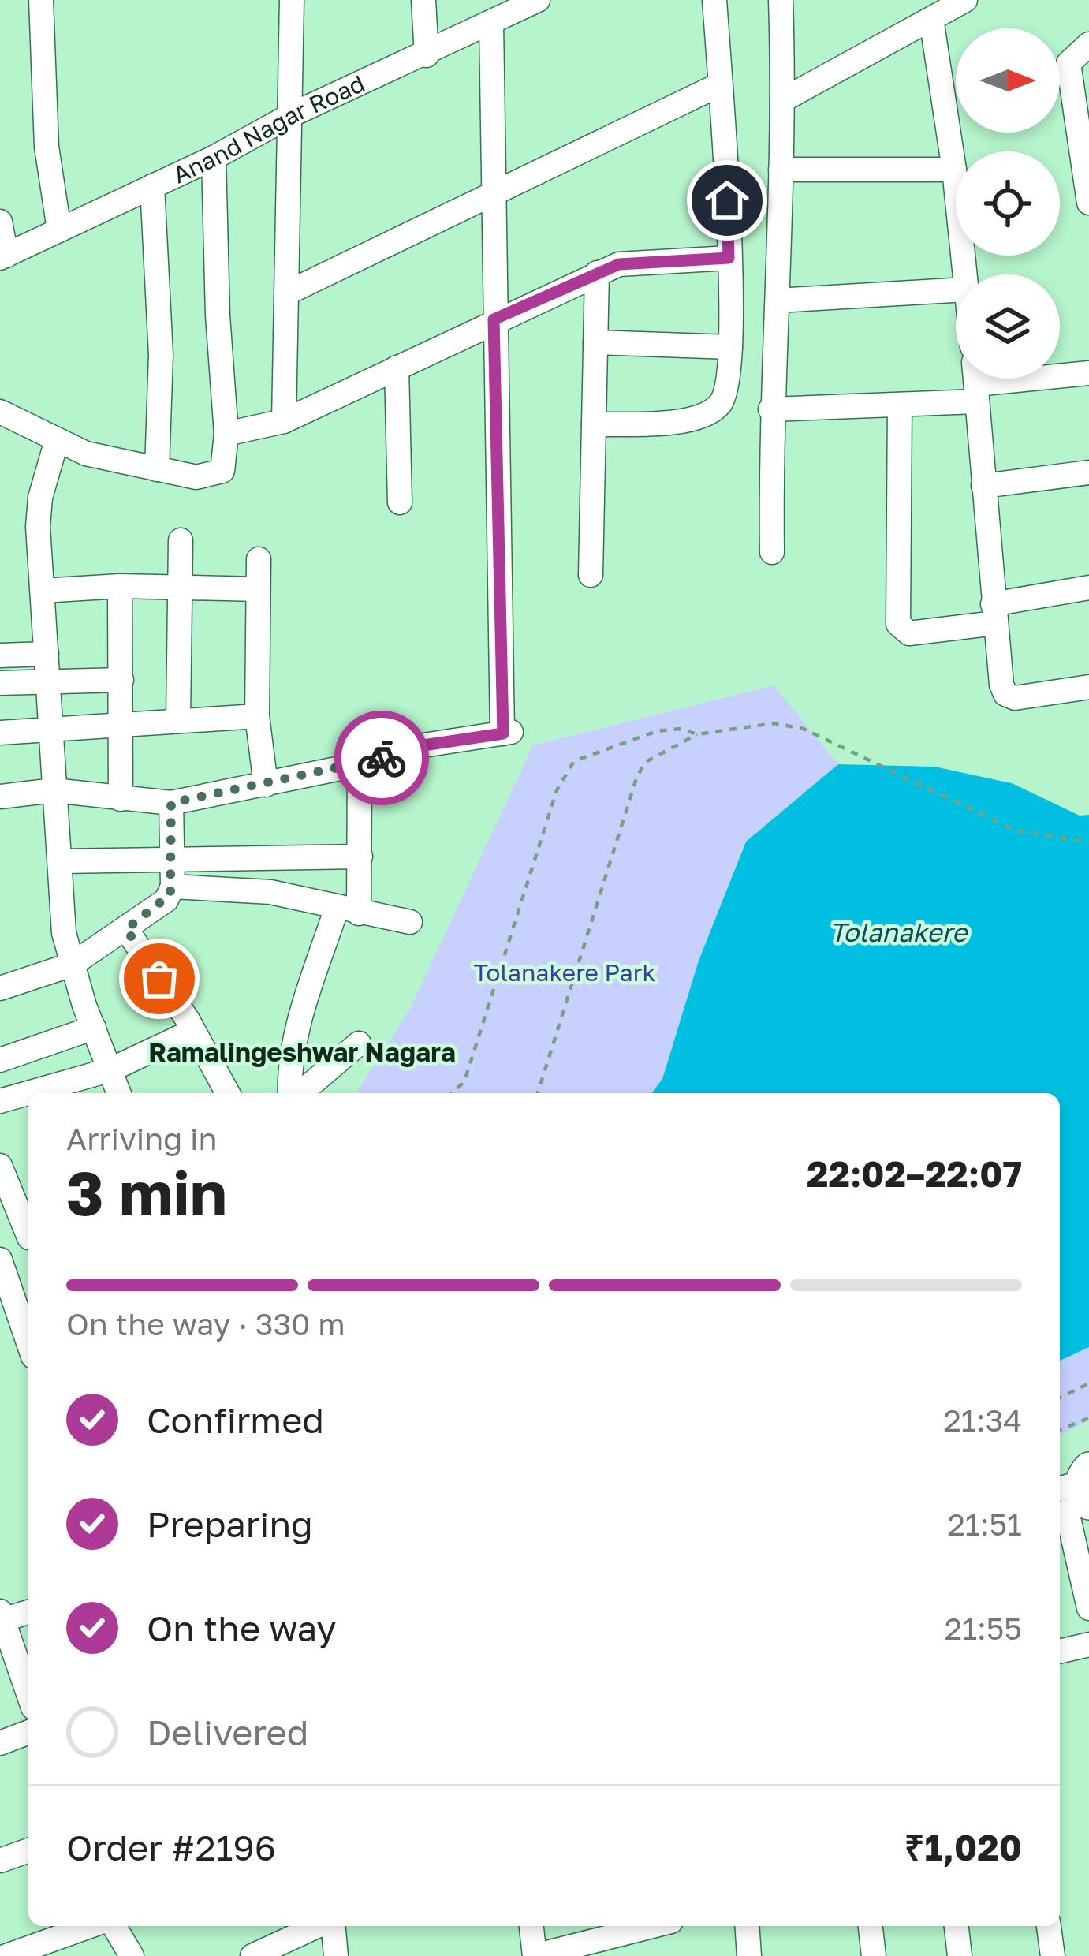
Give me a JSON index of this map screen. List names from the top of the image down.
{
  "streets": {
    "street": ["Anand Nagar Road"]
  },
  "districts": ["Ramalingeshwar Nagara"],
  "water": ["Tolanakere"],
  "parks": ["Tolanakere Park"],
  "north": "right",
  "page": {
    "heading": ["3 min", "Arriving in", "22:02–22:07"],
    "panel": ["Order #2196", "₹1,020"],
    "bar": "On the way · 330 m",
    "list": [
      ["Confirmed", "21:34"],
      ["Preparing", "21:51"],
      ["On the way", "21:55"],
      "Delivered"
    ]
  }
}
